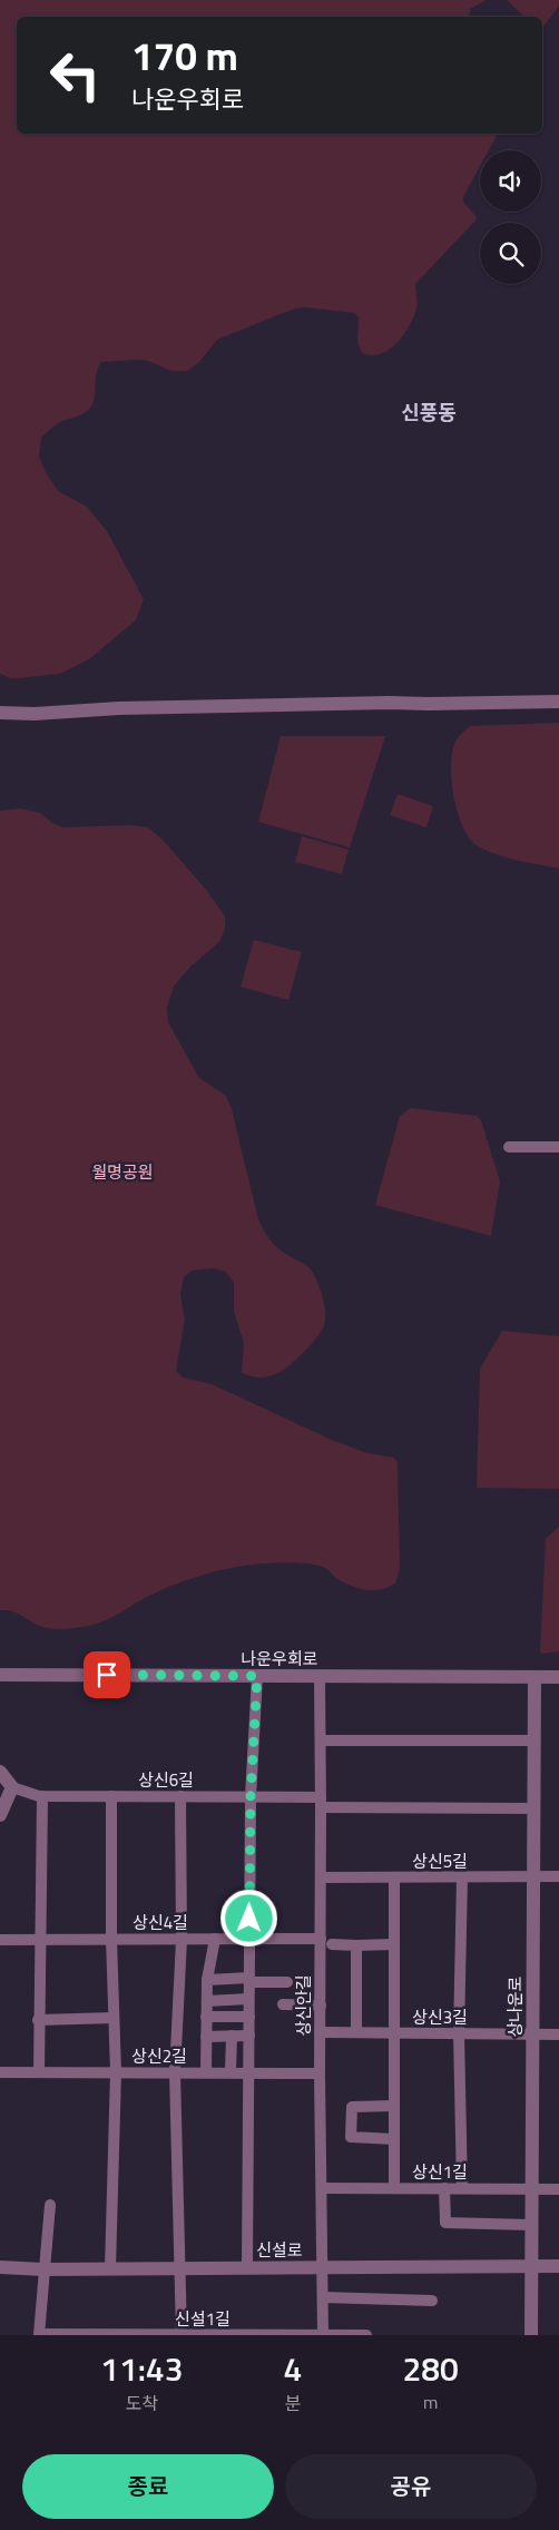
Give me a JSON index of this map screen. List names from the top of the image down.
{
  "streets": {
    "street": [
      "나운우회로",
      "상신6길",
      "상신5길",
      "상신4길",
      "상신안길",
      "상나운로",
      "상신3길",
      "상신2길",
      "상신1길",
      "신설로",
      "신설1길"
    ]
  },
  "crossings": [
    ["나운우회로", "상신안길"],
    ["나운우회로", "상나운로"],
    ["상신6길", "상신안길"],
    ["상신6길", "상나운로"],
    ["상신5길", "상신안길"],
    ["상신5길", "상나운로"],
    ["상신4길", "상신안길"],
    ["상신안길", "상신3길"],
    ["상신안길", "상신2길"],
    ["상신안길", "상신1길"],
    ["상신안길", "신설로"],
    ["상신안길", "신설1길"],
    ["상나운로", "상신3길"],
    ["상나운로", "상신1길"],
    ["상나운로", "신설로"]
  ],
  "districts": ["신풍동"],
  "parks": ["월명공원"],
  "page": {
    "turn": ["170 m", "나운우회로"],
    "eta": [
      "11:43",
      "도착",
      "4",
      "분",
      "280",
      "m"
    ],
    "buttons": ["종료", "공유"]
  }
}
